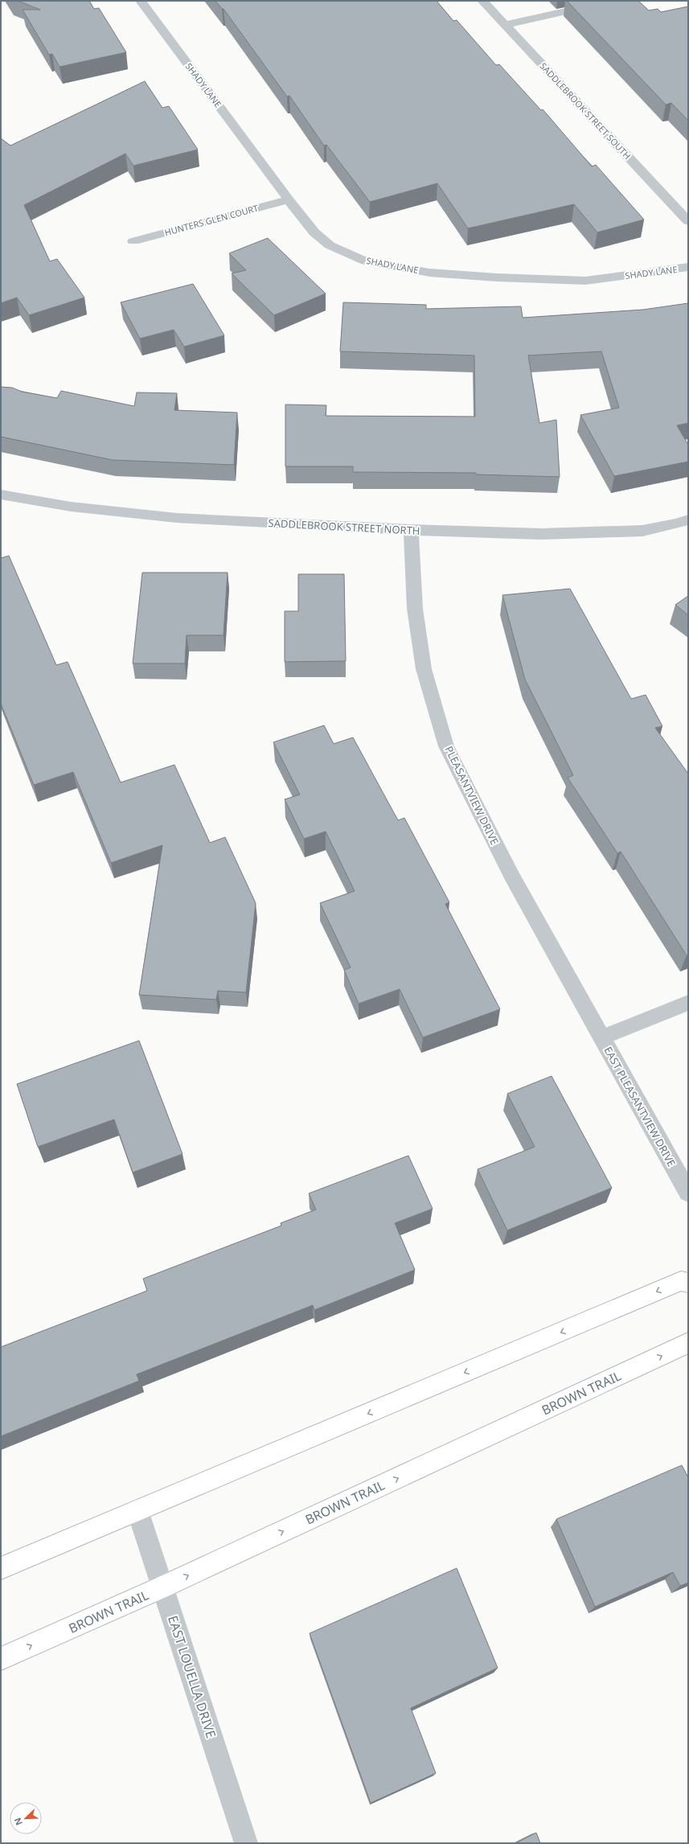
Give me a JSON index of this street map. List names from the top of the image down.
{
  "streets": {
    "street": [
      "SHADY LANE",
      "SADDLEBROOK STREET SOUTH",
      "HUNTERS GLEN COURT",
      "SADDLEBROOK STREET NORTH",
      "PLEASANTVIEW DRIVE",
      "EAST PLEASANTVIEW DRIVE",
      "BROWN TRAIL",
      "EAST LOUELLA DRIVE"
    ]
  },
  "crossings": [
    ["SHADY LANE", "HUNTERS GLEN COURT"],
    ["SADDLEBROOK STREET NORTH", "PLEASANTVIEW DRIVE"],
    ["PLEASANTVIEW DRIVE", "EAST PLEASANTVIEW DRIVE"],
    ["BROWN TRAIL", "EAST LOUELLA DRIVE"]
  ],
  "north": "bottom left"
}
